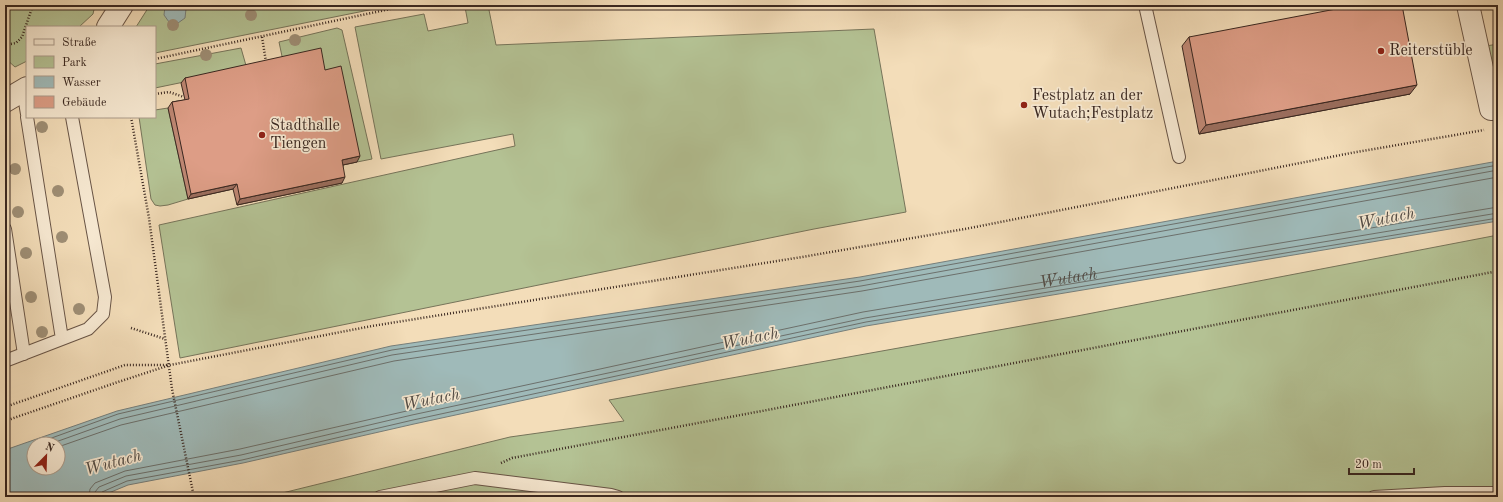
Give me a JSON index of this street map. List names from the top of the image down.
{
  "water": ["Wutach"],
  "places": ["Reiterstüble", "Festplatz an der Wutach;Festplatz", "Stadthalle Tiengen"],
  "legend": [
    "Straße",
    "Park",
    "Wasser",
    "Gebäude"
  ],
  "scale_bar": "20 m",
  "north": "top right"
}
